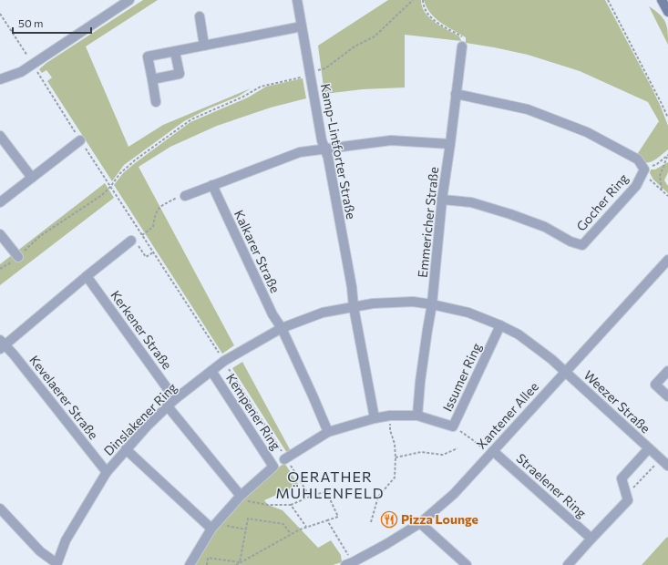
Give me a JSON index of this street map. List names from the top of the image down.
{
  "streets": {
    "street": [
      "Kamp-Lintforter Straße",
      "Gocher Ring",
      "Emmericher Straße",
      "Kalkarer Straße",
      "Kerkener Straße",
      "Issumer Ring",
      "Kevelaerer Straße",
      "Weezer Straße",
      "Kempener Ring",
      "Xantener Allee",
      "Dinslakener Ring",
      "Straelener Ring"
    ]
  },
  "crossings": [
    ["Kamp-Lintforter Straße", "Dinslakener Ring"],
    ["Gocher Ring", "Emmericher Straße"],
    ["Emmericher Straße", "Dinslakener Ring"],
    ["Kalkarer Straße", "Dinslakener Ring"],
    ["Kerkener Straße", "Dinslakener Ring"],
    ["Issumer Ring", "Dinslakener Ring"],
    ["Kevelaerer Straße", "Dinslakener Ring"],
    ["Weezer Straße", "Xantener Allee"],
    ["Weezer Straße", "Dinslakener Ring"],
    ["Kempener Ring", "Dinslakener Ring"],
    ["Xantener Allee", "Dinslakener Ring"],
    ["Xantener Allee", "Straelener Ring"]
  ],
  "districts": ["OERATHER MÜHLENFELD"],
  "places": {
    "restaurant": ["Pizza Lounge"]
  },
  "scale_bar": "50 m"
}
